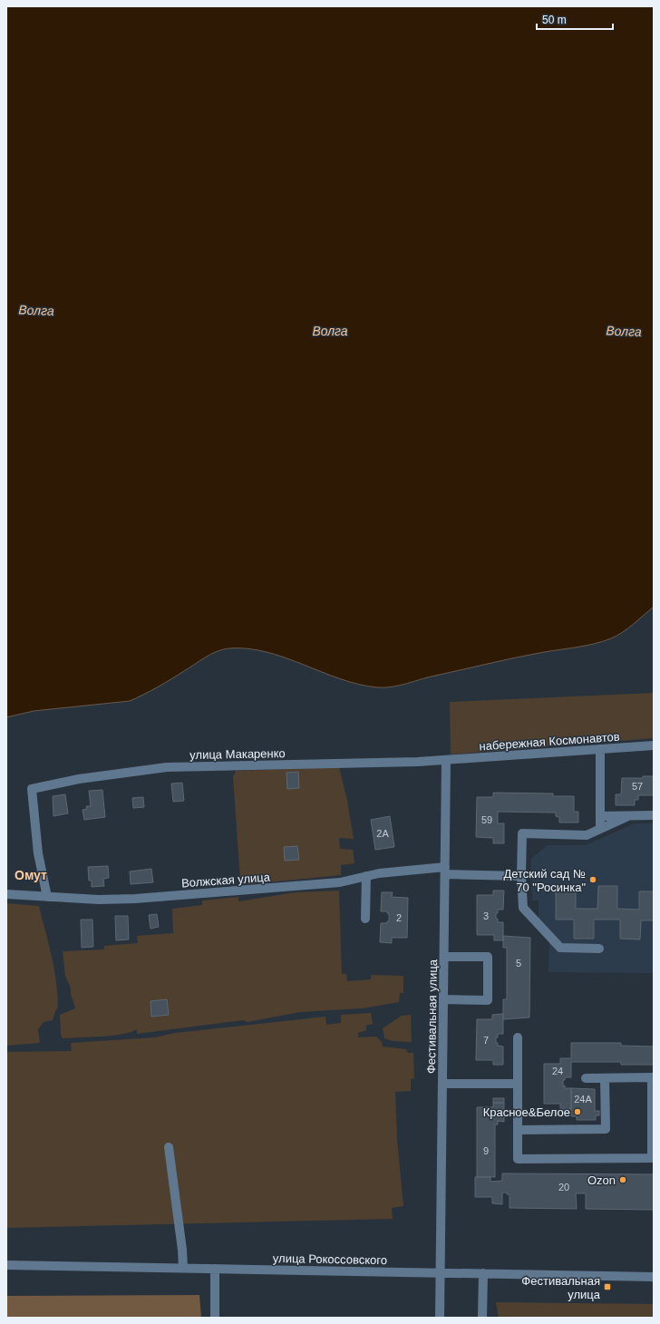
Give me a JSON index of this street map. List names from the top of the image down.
{
  "streets": {
    "street": [
      "набережная Космонавтов",
      "улица Макаренко",
      "Волжская улица",
      "Фестивальная улица",
      "улица Рокоссовского"
    ]
  },
  "crossings": [
    ["набережная Космонавтов", "улица Макаренко"],
    ["набережная Космонавтов", "Фестивальная улица"],
    ["улица Макаренко", "Волжская улица"],
    ["улица Макаренко", "Фестивальная улица"],
    ["Волжская улица", "Фестивальная улица"],
    ["Фестивальная улица", "улица Рокоссовского"]
  ],
  "districts": ["Омут"],
  "water": ["Волга"],
  "places": {
    "other": ["Детский сад № 70 \"Росинка\"", "Красное&Белое", "Ozon"],
    "transit": ["Фестивальная улица"]
  },
  "house_numbers": [
    "57",
    "59",
    "2А",
    "3",
    "2",
    "5",
    "7",
    "24",
    "24А",
    "9",
    "20"
  ],
  "scale_bar": "50 m"
}
